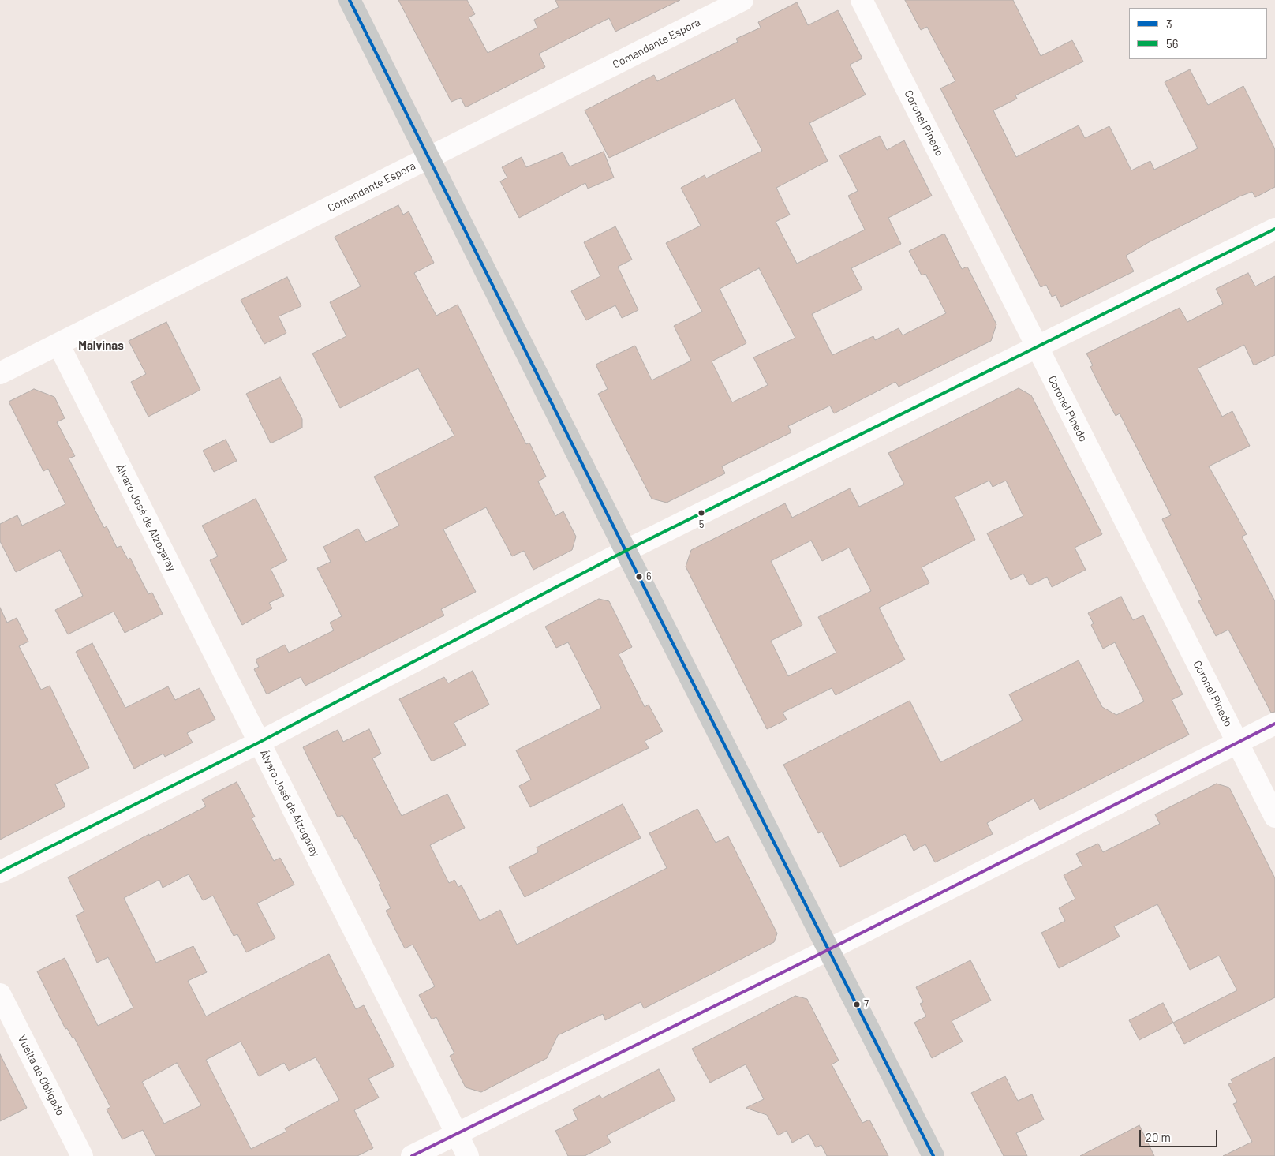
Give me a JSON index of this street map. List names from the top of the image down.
{
  "streets": {
    "street": [
      "Comandante Espora",
      "Coronel Pinedo",
      "Álvaro José de Alzogaray",
      "Vuelta de Obligado"
    ]
  },
  "crossings": [
    ["Comandante Espora", "Álvaro José de Alzogaray"]
  ],
  "districts": ["Malvinas"],
  "places": ["5", "6", "7"],
  "lines": ["transit line 3", "transit line 56"],
  "legend": ["3", "56"],
  "scale_bar": "20 m"
}
